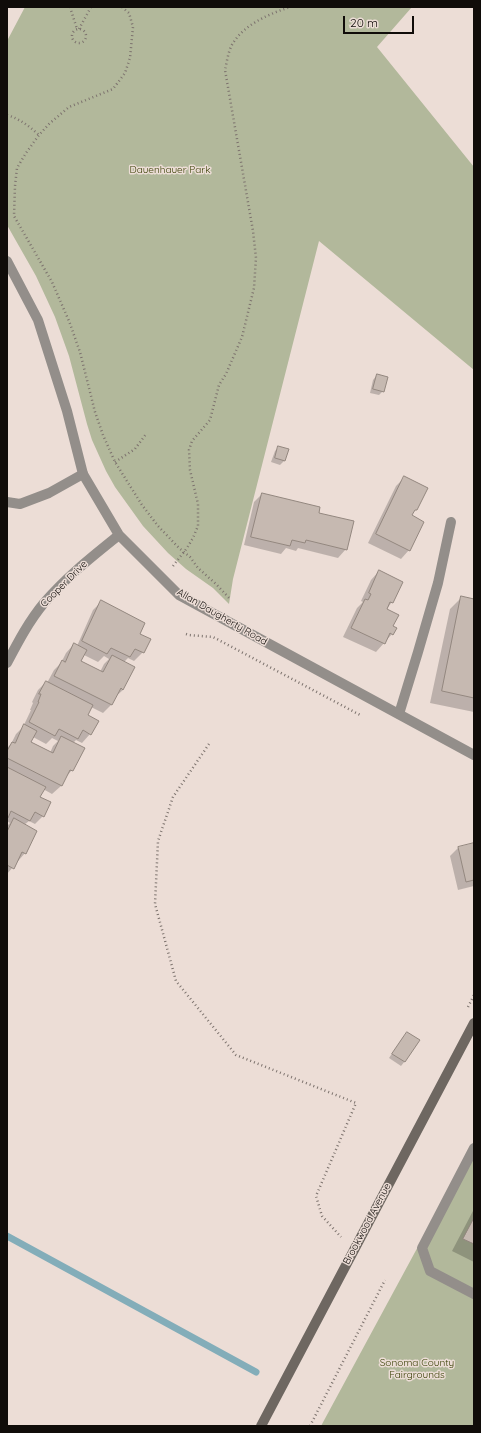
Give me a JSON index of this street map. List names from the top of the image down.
{
  "streets": {
    "street": ["Cooper Drive", "Allan Daugherty Road", "Brookwood Avenue"]
  },
  "crossings": [
    ["Cooper Drive", "Allan Daugherty Road"]
  ],
  "parks": ["Dauenhauer Park", "Sonoma County Fairgrounds"],
  "scale_bar": "20 m"
}
